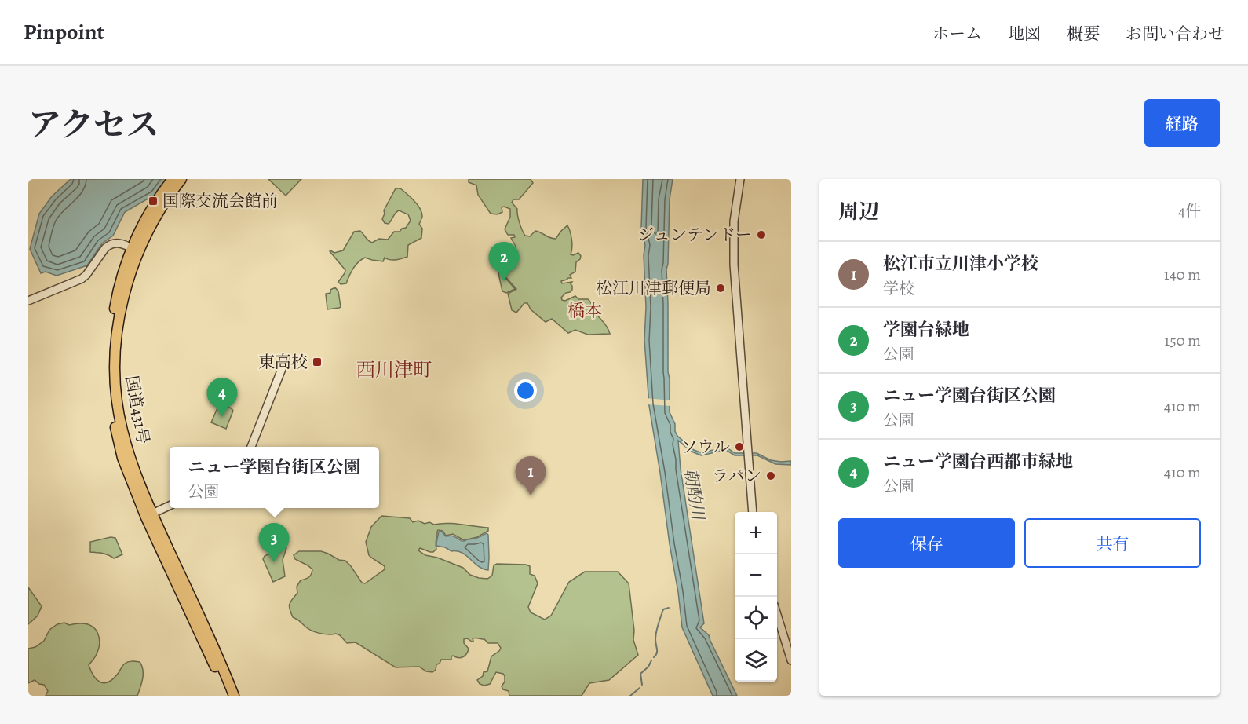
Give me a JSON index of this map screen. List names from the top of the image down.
{
  "streets": {
    "highway": ["国道431号"]
  },
  "districts": ["橋本", "西川津町"],
  "water": ["朝酌川"],
  "places": {
    "transit": ["国際交流会館前", "東高校"],
    "other": [
      "ジュンテンドー",
      "松江川津郵便局",
      "ソウル",
      "ラパン"
    ]
  },
  "page": {
    "header": "Pinpoint",
    "nav": [
      "ホーム",
      "地図",
      "概要",
      "お問い合わせ"
    ],
    "title": "アクセス",
    "buttons": [
      "経路",
      ["保存", "共有"]
    ],
    "heading": ["周辺", "4件"],
    "list": [
      {
        "mark": "1",
        "name": "松江市立川津小学校",
        "note": "学校",
        "value": "140 m"
      },
      {
        "mark": "2",
        "name": "学園台緑地",
        "note": "公園",
        "value": "150 m"
      },
      {
        "mark": "3",
        "name": "ニュー学園台街区公園",
        "note": "公園",
        "value": "410 m"
      },
      {
        "mark": "4",
        "name": "ニュー学園台西都市緑地",
        "note": "公園",
        "value": "410 m"
      }
    ],
    "pins": [
      "2",
      "4",
      "1",
      "3"
    ],
    "popup": ["ニュー学園台街区公園", "公園"],
    "map_buttons": ["+", "−"]
  }
}
